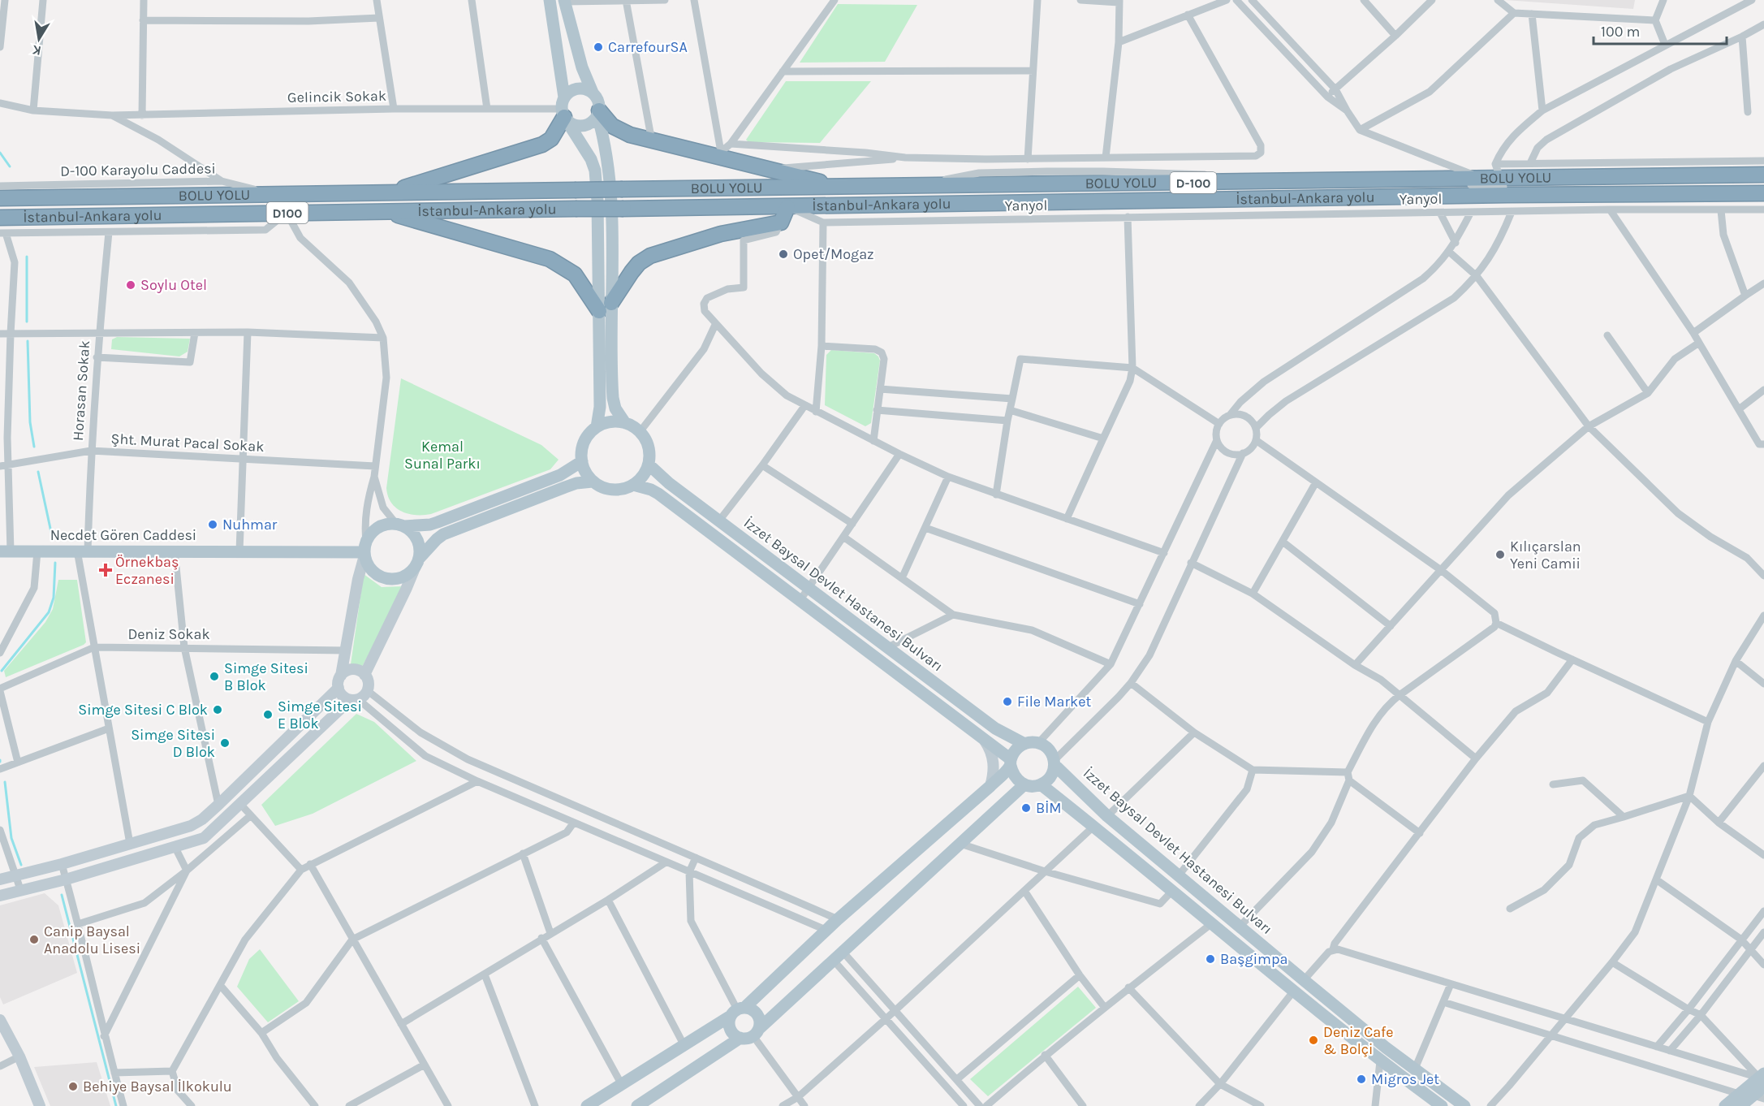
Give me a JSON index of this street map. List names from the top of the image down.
{
  "streets": {
    "highway": [
      "BOLU YOLU",
      "D-100",
      "İstanbul-Ankara yolu",
      "D100"
    ],
    "main road": ["Necdet Gören Caddesi", "İzzet Baysal Devlet Hastanesi Bulvarı"],
    "street": [
      "Gelincik Sokak",
      "D-100 Karayolu Caddesi",
      "Yanyol",
      "Horasan Sokak",
      "Şht. Murat Pacal Sokak",
      "Deniz Sokak"
    ]
  },
  "crossings": [
    ["D-100 Karayolu Caddesi", "BOLU YOLU"],
    ["BOLU YOLU", "İstanbul-Ankara yolu"],
    ["BOLU YOLU", "Yanyol"],
    ["İstanbul-Ankara yolu", "Yanyol"],
    ["Horasan Sokak", "Şht. Murat Pacal Sokak"],
    ["Horasan Sokak", "Necdet Gören Caddesi"],
    ["Horasan Sokak", "Deniz Sokak"]
  ],
  "parks": ["Kemal Sunal Parkı"],
  "places": {
    "other": [
      "CarrefourSA",
      "Opet/Mogaz",
      "Soylu Otel",
      "Nuhmar",
      "Kılıçarslan Yeni Camii",
      "Simge Sitesi B Blok",
      "File Market",
      "Simge Sitesi C Blok",
      "Simge Sitesi E Blok",
      "Simge Sitesi D Blok",
      "BİM",
      "Canip Baysal Anadolu Lisesi",
      "Başgimpa",
      "Deniz Cafe & Bolçi",
      "Migros Jet",
      "Behiye Baysal İlkokulu"
    ],
    "health": ["Örnekbaş Eczanesi"]
  },
  "scale_bar": "100 m",
  "north": "bottom"
}
